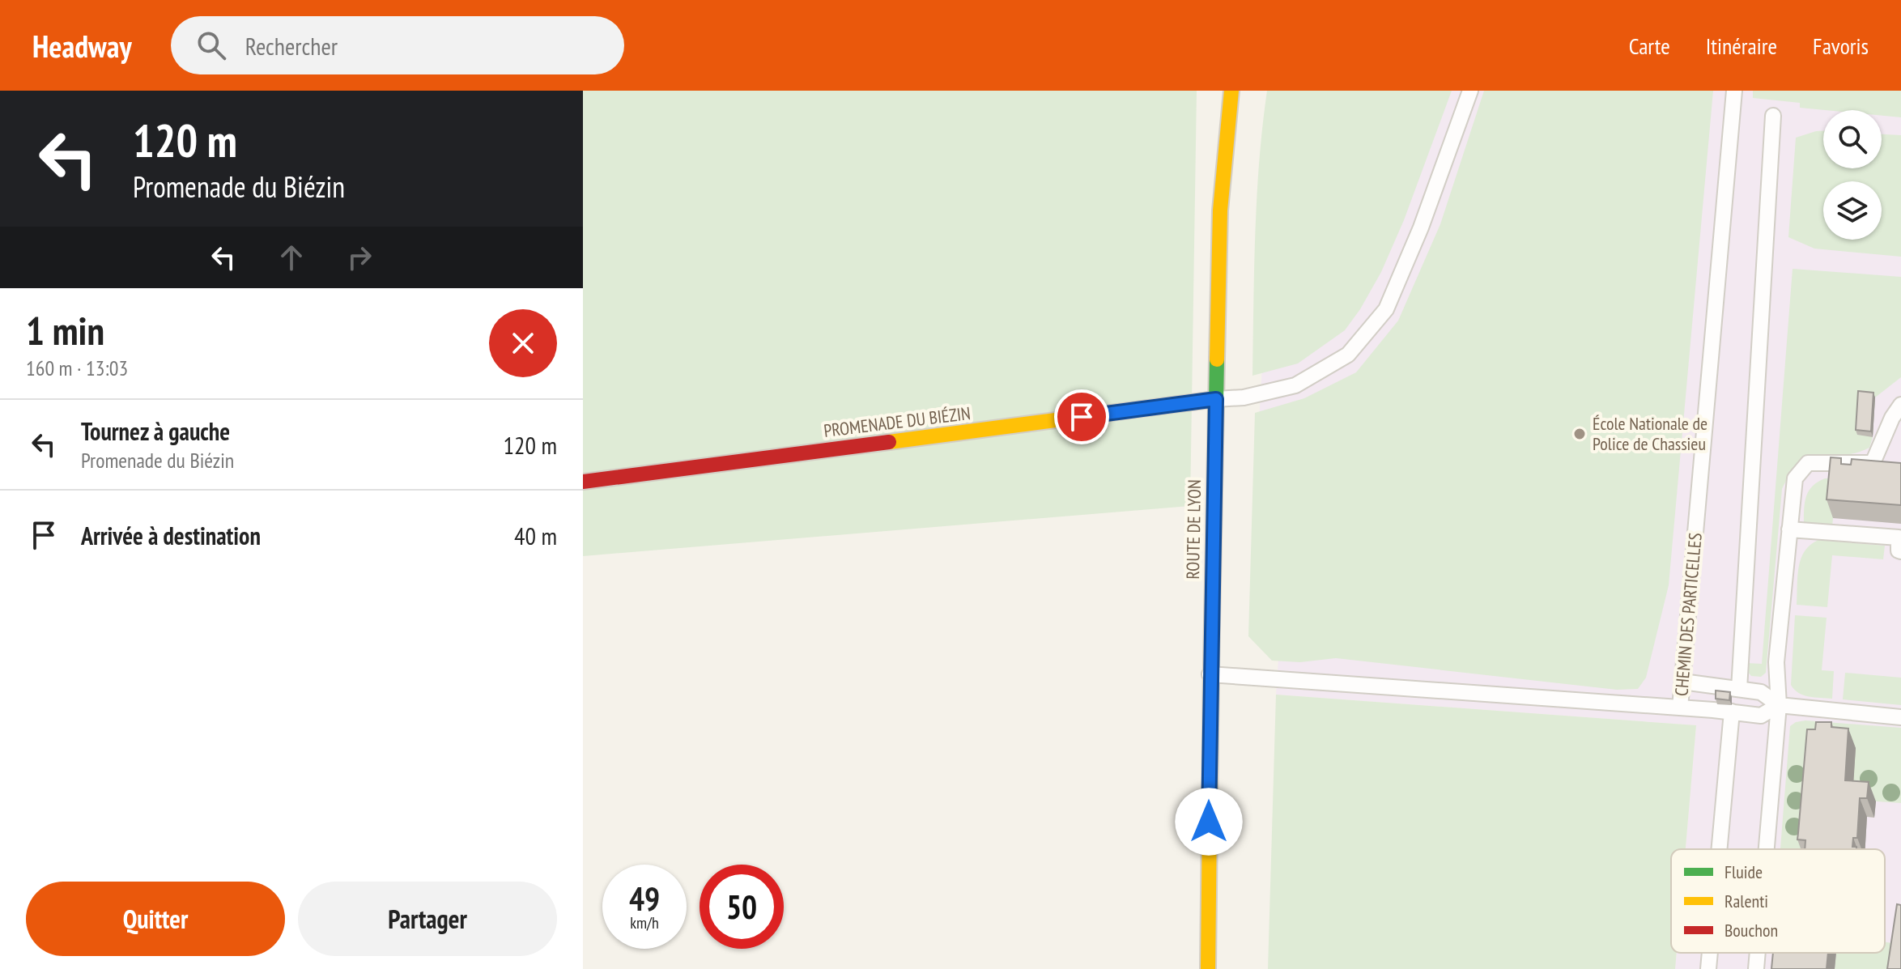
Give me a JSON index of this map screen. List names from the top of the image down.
{
  "streets": {
    "main road": ["PROMENADE DU BIÉZIN", "ROUTE DE LYON"],
    "lane": ["CHEMIN DES PARTICELLES"]
  },
  "crossings": [
    ["PROMENADE DU BIÉZIN", "ROUTE DE LYON"],
    ["ROUTE DE LYON", "CHEMIN DES PARTICELLES"]
  ],
  "places": ["École Nationale de Police de Chassieu"],
  "legend": ["Fluide", "Ralenti", "Bouchon"],
  "page": {
    "header": "Headway",
    "search": "Rechercher",
    "nav": ["Carte", "Itinéraire", "Favoris"],
    "turn": ["120 m", "Promenade du Biézin"],
    "heading": ["1 min", "160 m · 13:03"],
    "list": [
      {
        "name": "Tournez à gauche",
        "note": "Promenade du Biézin",
        "value": "120 m"
      },
      {
        "name": "Arrivée à destination",
        "value": "40 m"
      }
    ],
    "speed": "49 km/h",
    "limit": "50",
    "buttons": ["Quitter", "Partager"]
  }
}
